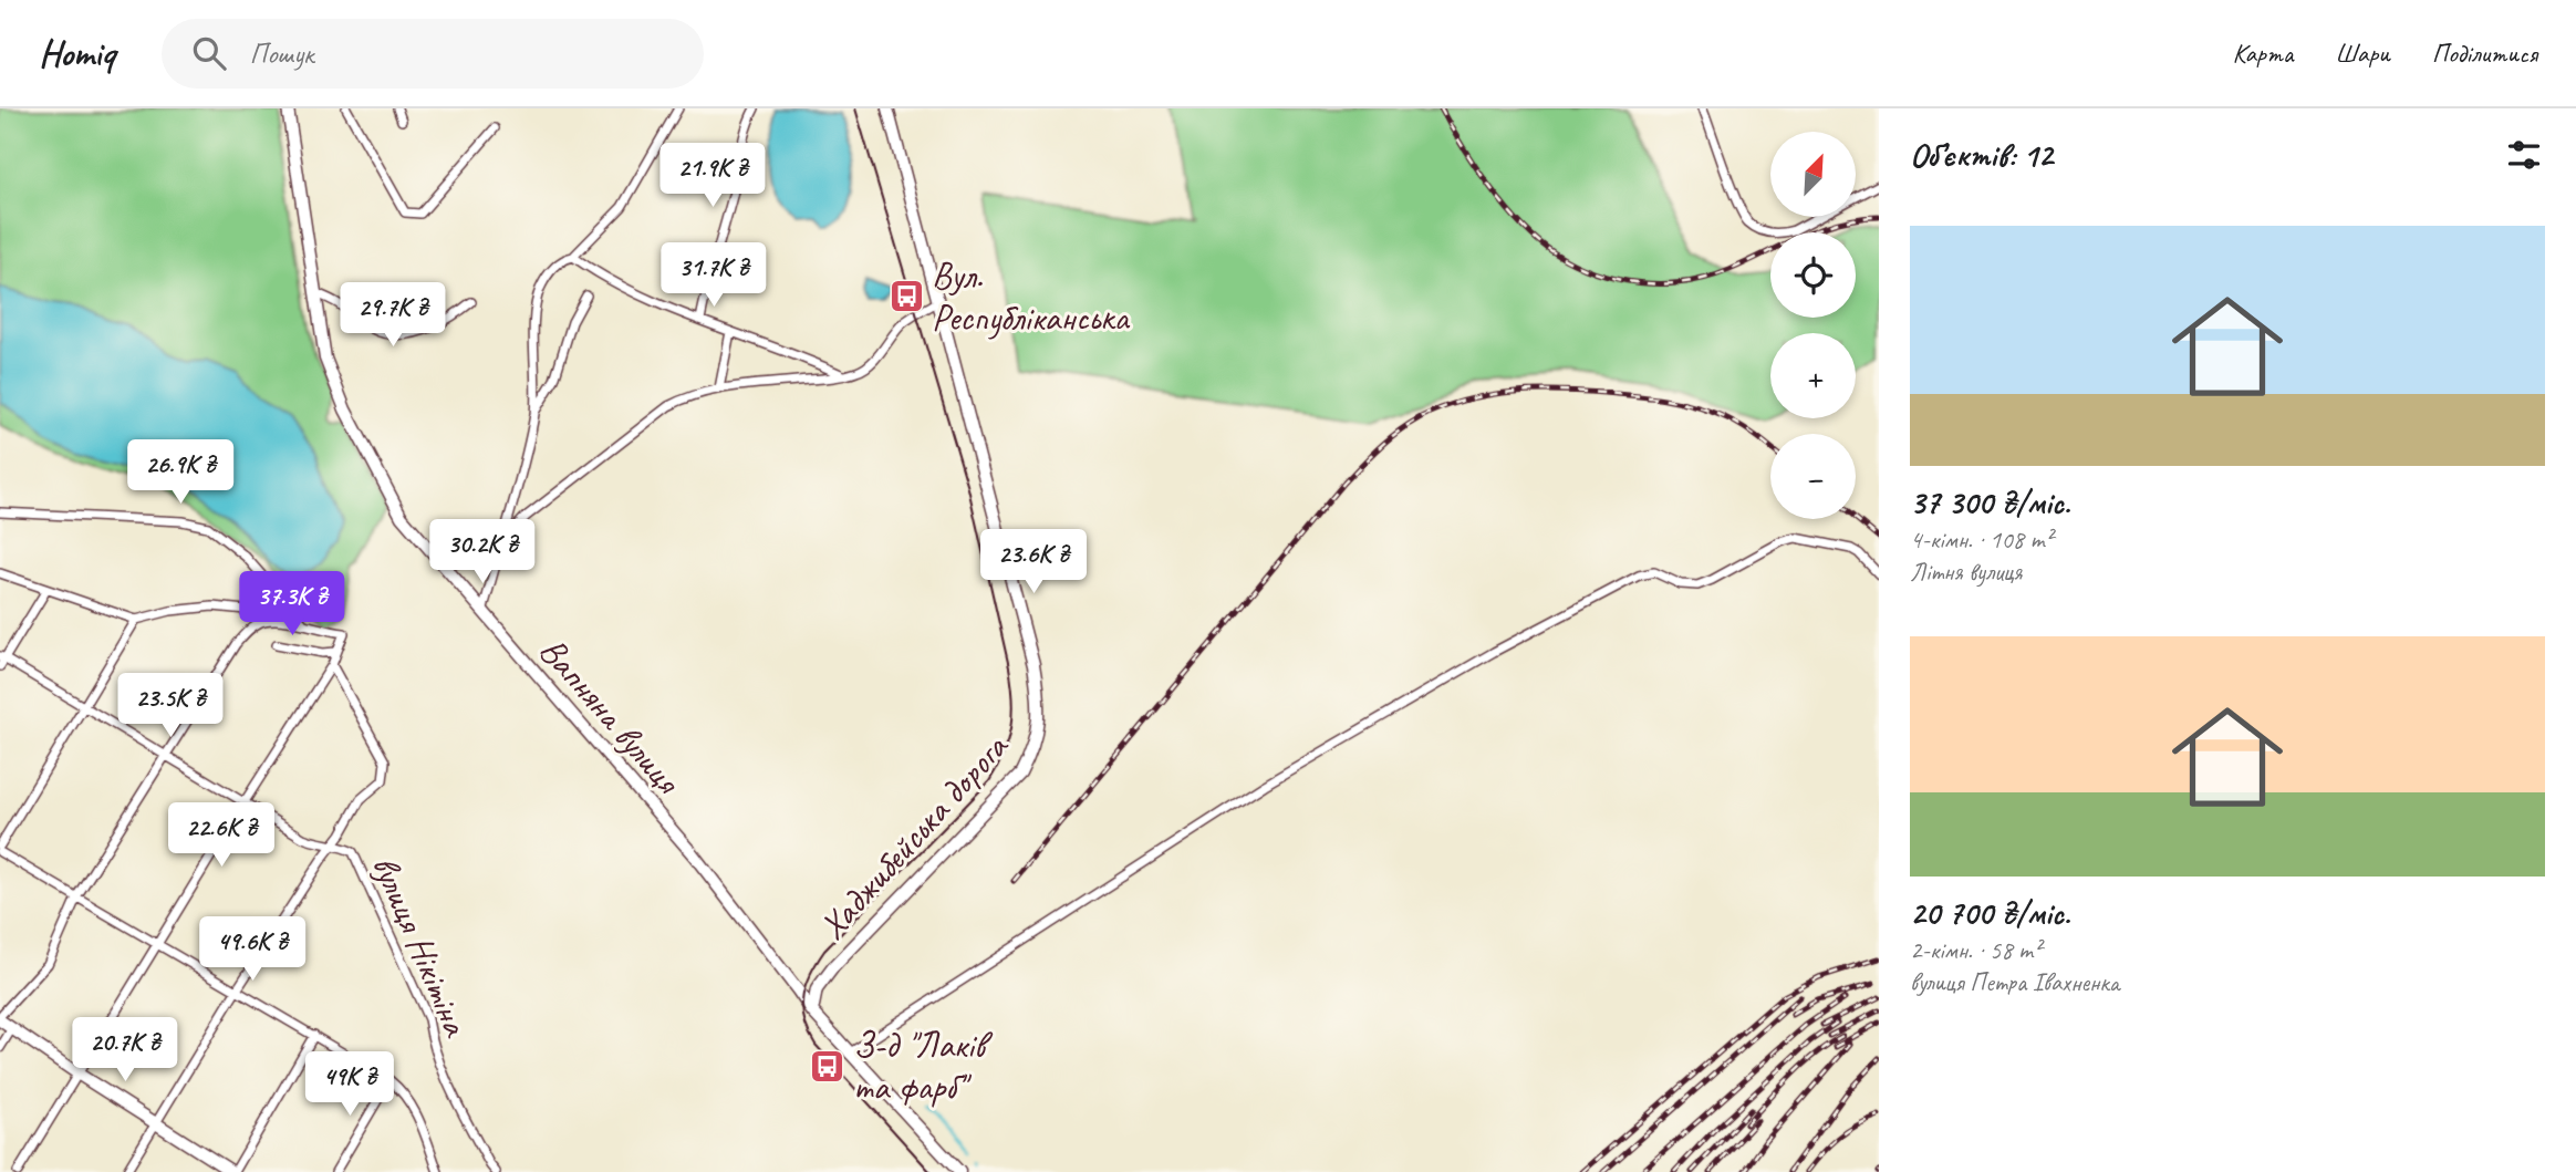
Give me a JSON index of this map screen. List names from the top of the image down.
{
  "streets": {
    "street": ["Вапняна вулиця", "Хаджибейська дорога", "вулиця Нікітіна"]
  },
  "crossings": [
    ["Вапняна вулиця", "Хаджибейська дорога"]
  ],
  "places": {
    "bus stop": ["Вул. Республіканська", "З-д \"Лаків та фарб\""]
  },
  "north": "top right",
  "page": {
    "header": "Homiq",
    "search": "Пошук",
    "nav": ["Карта", "Шари", "Поділитися"],
    "heading": "Об’єктів: 12",
    "map_buttons": ["+", "−"],
    "price": [
      "21.9K ₴",
      "31.7K ₴",
      "29.7K ₴",
      "26.9K ₴",
      "30.2K ₴",
      "23.6K ₴",
      "37.3K ₴",
      "23.5K ₴",
      "22.6K ₴",
      "49.6K ₴",
      "20.7K ₴",
      "49K ₴"
    ],
    "list": [
      {
        "name": "37 300 ₴/міс.",
        "note": "4-кімн. · 108 m² · Літня вулиця"
      },
      {
        "name": "20 700 ₴/міс.",
        "note": "2-кімн. · 58 m² · вулиця Петра Івахненка"
      }
    ]
  }
}
